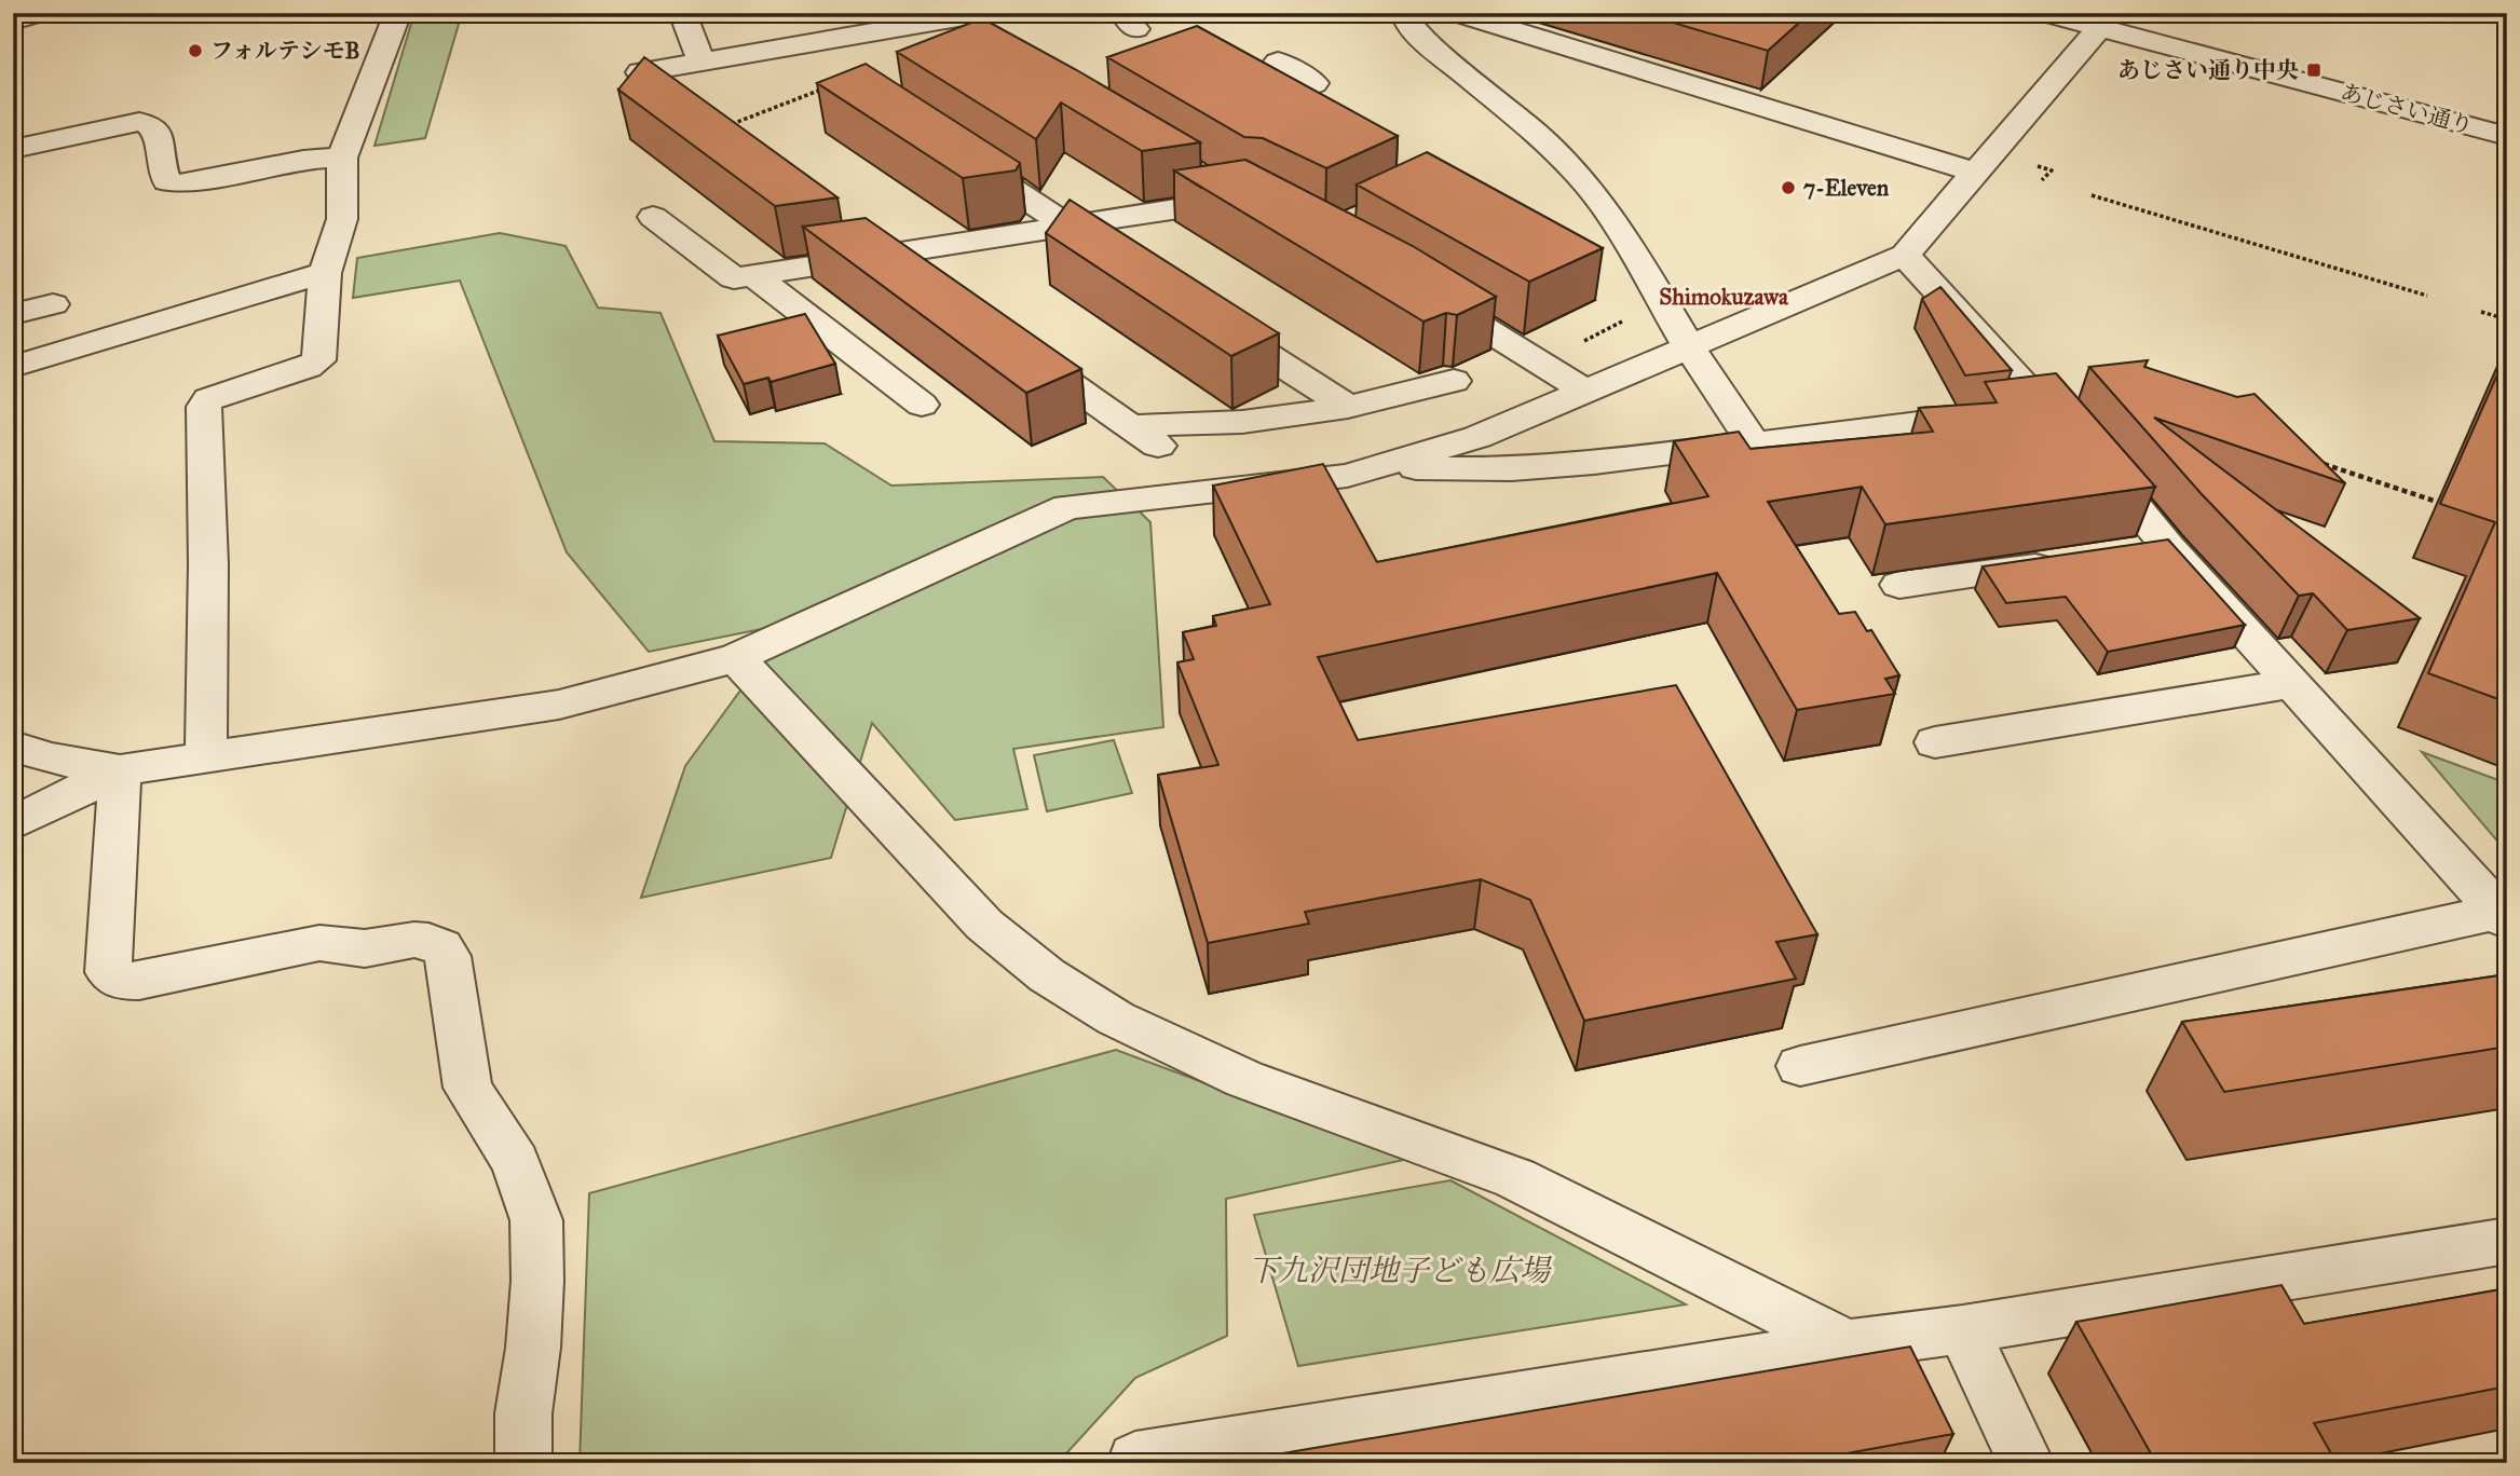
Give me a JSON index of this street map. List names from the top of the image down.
{
  "streets": {
    "street": ["あじさい通り"]
  },
  "districts": ["Shimokuzawa"],
  "parks": ["下九沢団地子ども広場"],
  "places": {
    "other": ["フォルテシモB", "7-Eleven"],
    "transit": ["あじさい通り中央"]
  }
}
